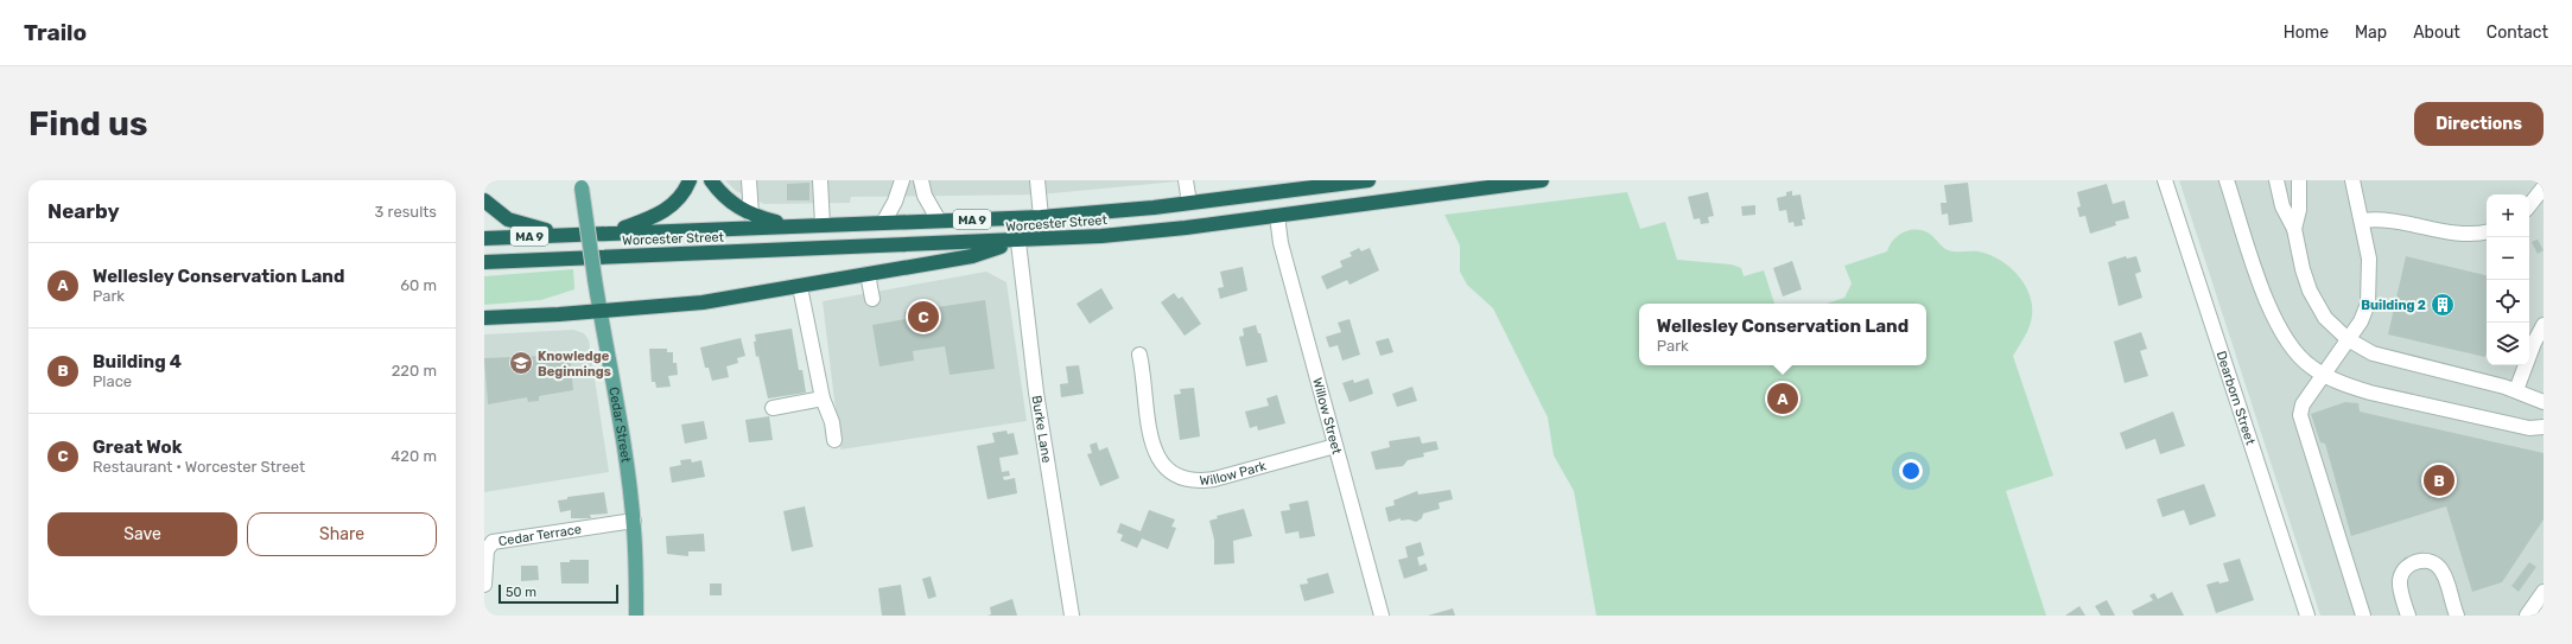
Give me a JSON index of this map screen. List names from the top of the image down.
{
  "streets": {
    "highway": ["MA 9", "Worcester Street"],
    "main road": ["Cedar Street"],
    "street": [
      "Dearborn Street",
      "Willow Street",
      "Burke Lane",
      "Willow Park",
      "Cedar Terrace"
    ]
  },
  "crossings": [
    ["Worcester Street", "Willow Street"],
    ["Worcester Street", "Burke Lane"],
    ["Willow Street", "Willow Park"],
    ["Cedar Street", "Cedar Terrace"]
  ],
  "places": {
    "building": ["Building 2"],
    "school or university": ["Knowledge Beginnings"]
  },
  "scale_bar": "50 m",
  "page": {
    "header": "Trailo",
    "nav": [
      "Home",
      "Map",
      "About",
      "Contact"
    ],
    "buttons": [
      "Directions",
      ["Save", "Share"]
    ],
    "title": "Find us",
    "heading": ["Nearby", "3 results"],
    "map_buttons": ["+", "−"],
    "list": [
      {
        "mark": "A",
        "name": "Wellesley Conservation Land",
        "note": "Park",
        "value": "60 m"
      },
      {
        "mark": "B",
        "name": "Building 4",
        "note": "Place",
        "value": "220 m"
      },
      {
        "mark": "C",
        "name": "Great Wok",
        "note": "Restaurant · Worcester Street",
        "value": "420 m"
      }
    ],
    "pins": ["C", "A", "B"],
    "popup": ["Wellesley Conservation Land", "Park"],
    "scale": "50 m"
  }
}
